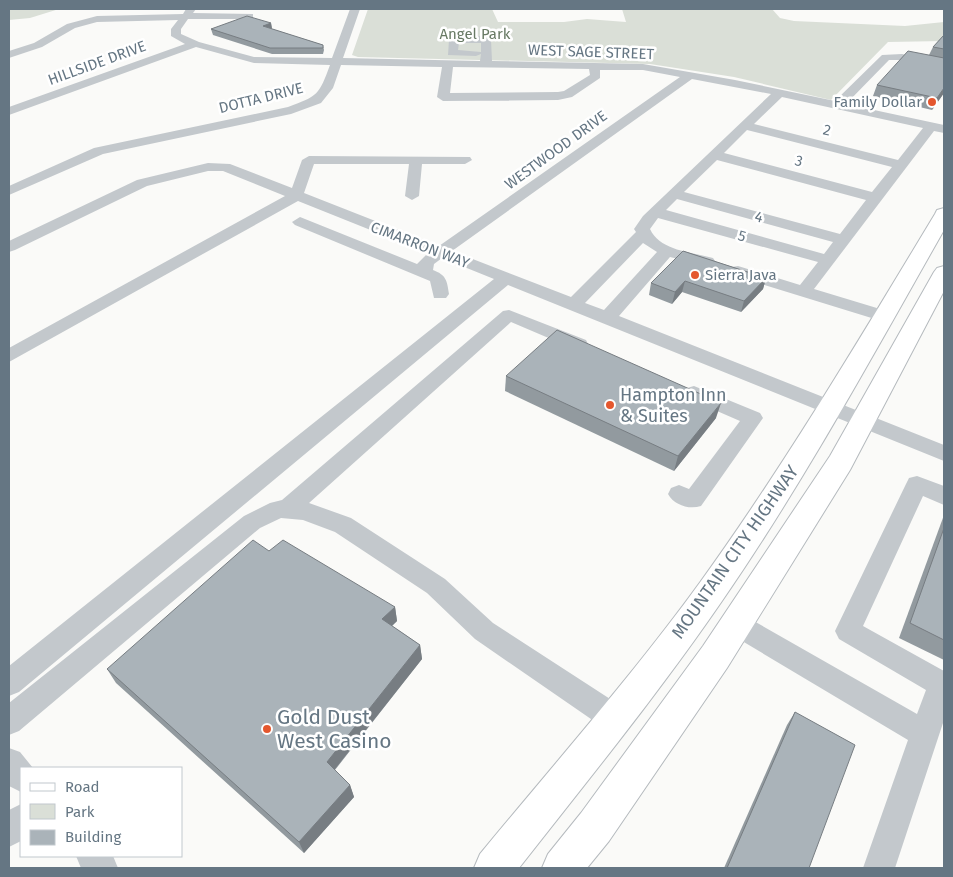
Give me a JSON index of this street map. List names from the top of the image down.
{
  "streets": {
    "main road": ["MOUNTAIN CITY HIGHWAY"],
    "street": [
      "WEST SAGE STREET",
      "HILLSIDE DRIVE",
      "DOTTA DRIVE",
      "2",
      "WESTWOOD DRIVE",
      "3",
      "4",
      "5",
      "CIMARRON WAY"
    ]
  },
  "crossings": [
    ["WEST SAGE STREET", "HILLSIDE DRIVE"],
    ["WEST SAGE STREET", "DOTTA DRIVE"],
    ["WEST SAGE STREET", "WESTWOOD DRIVE"],
    ["WESTWOOD DRIVE", "CIMARRON WAY"],
    ["CIMARRON WAY", "MOUNTAIN CITY HIGHWAY"]
  ],
  "parks": ["Angel Park"],
  "places": [
    "Family Dollar",
    "Sierra Java",
    "Hampton Inn & Suites",
    "Gold Dust West Casino"
  ],
  "legend": ["Road", "Park", "Building"]
}
